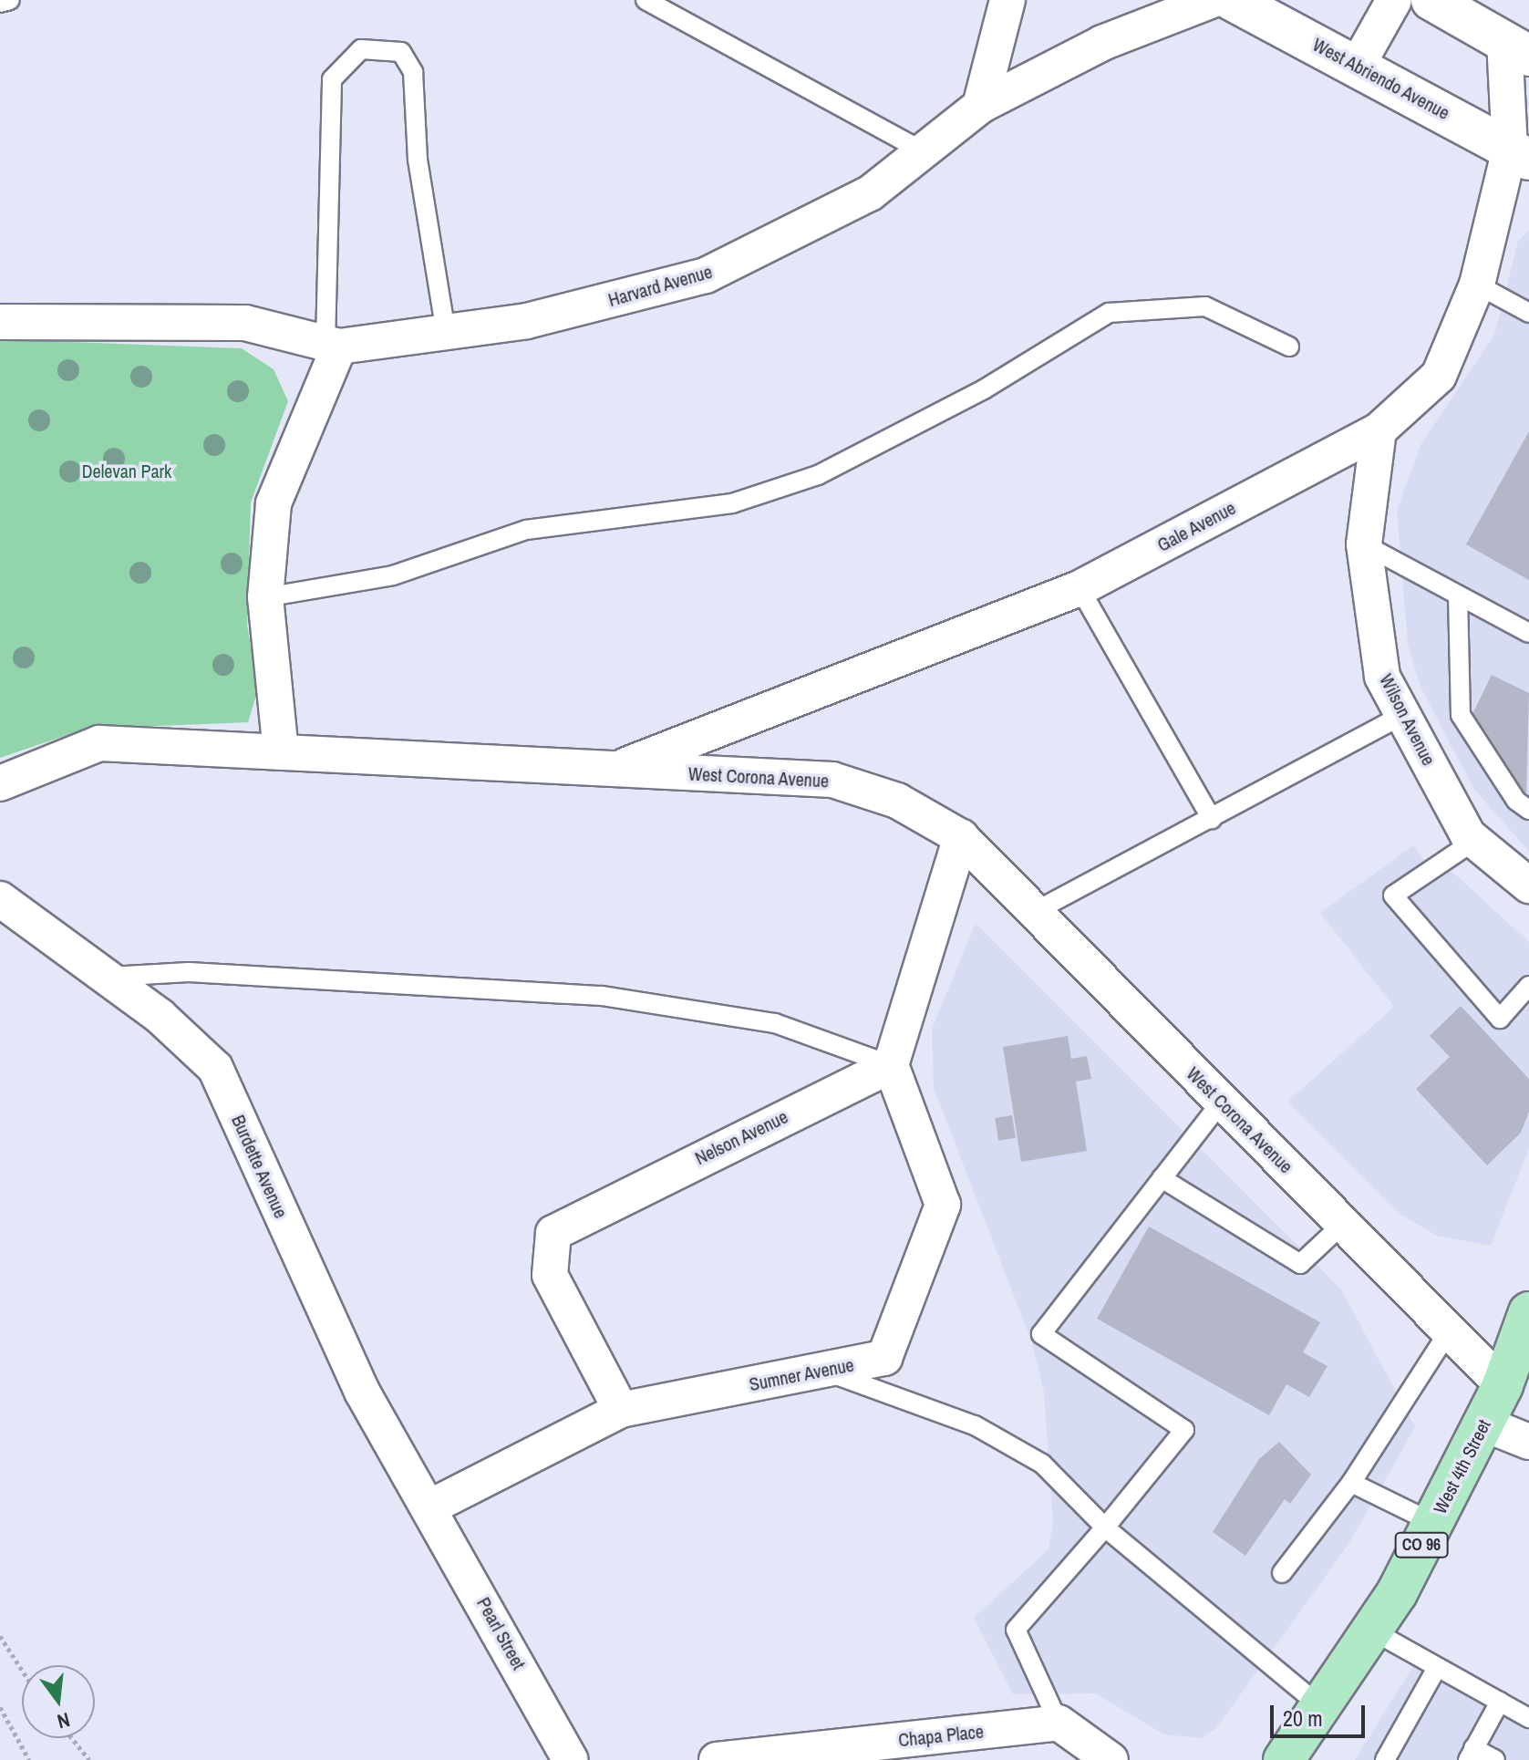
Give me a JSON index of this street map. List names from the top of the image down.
{
  "streets": {
    "main road": ["West Abriendo Avenue", "West 4th Street", "CO 96"],
    "street": [
      "Harvard Avenue",
      "Gale Avenue",
      "Wilson Avenue",
      "West Corona Avenue",
      "Nelson Avenue",
      "Burdette Avenue",
      "Sumner Avenue",
      "Pearl Street",
      "Chapa Place"
    ]
  },
  "crossings": [
    ["West Abriendo Avenue", "Gale Avenue"],
    ["Gale Avenue", "Wilson Avenue"],
    ["Gale Avenue", "West Corona Avenue"],
    ["West Corona Avenue", "West 4th Street"],
    ["Nelson Avenue", "Sumner Avenue"],
    ["Burdette Avenue", "Sumner Avenue"],
    ["Burdette Avenue", "Pearl Street"],
    ["Sumner Avenue", "Pearl Street"]
  ],
  "parks": ["Delevan Park"],
  "scale_bar": "20 m",
  "north": "bottom"
}
